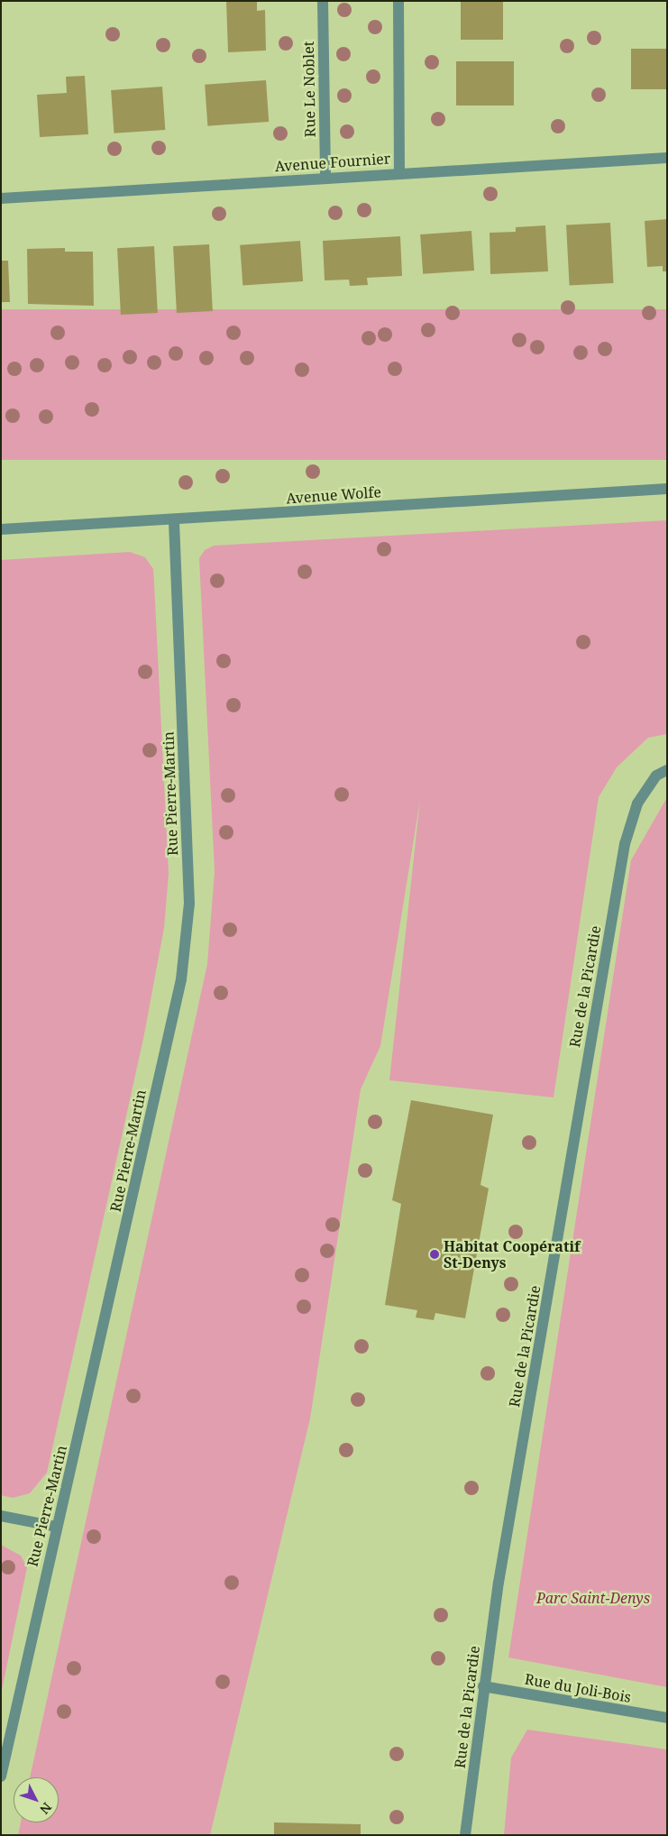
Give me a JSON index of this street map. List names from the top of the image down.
{
  "streets": {
    "street": [
      "Rue Le Noblet",
      "Avenue Fournier",
      "Avenue Wolfe",
      "Rue Pierre-Martin",
      "Rue de la Picardie",
      "Rue du Joli-Bois"
    ]
  },
  "crossings": [
    ["Rue Le Noblet", "Avenue Fournier"],
    ["Avenue Wolfe", "Rue Pierre-Martin"],
    ["Rue de la Picardie", "Rue du Joli-Bois"]
  ],
  "parks": ["Parc Saint-Denys"],
  "places": ["Habitat Coopératif St-Denys"],
  "north": "bottom right"
}
